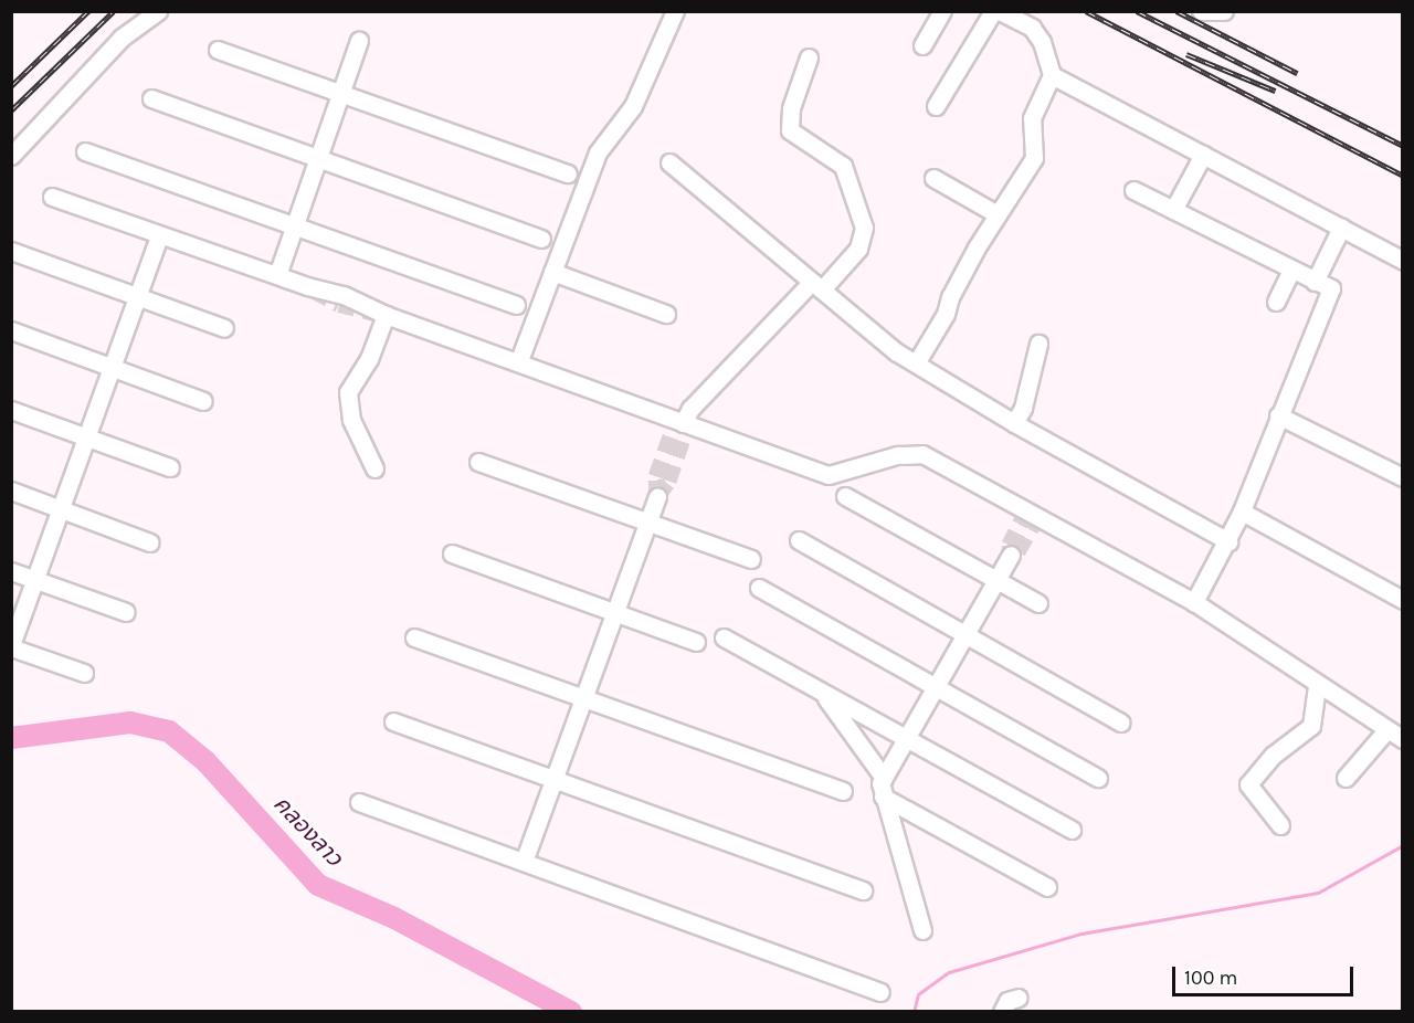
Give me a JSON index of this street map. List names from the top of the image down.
{
  "water": ["คลองลาว"],
  "scale_bar": "100 m"
}
